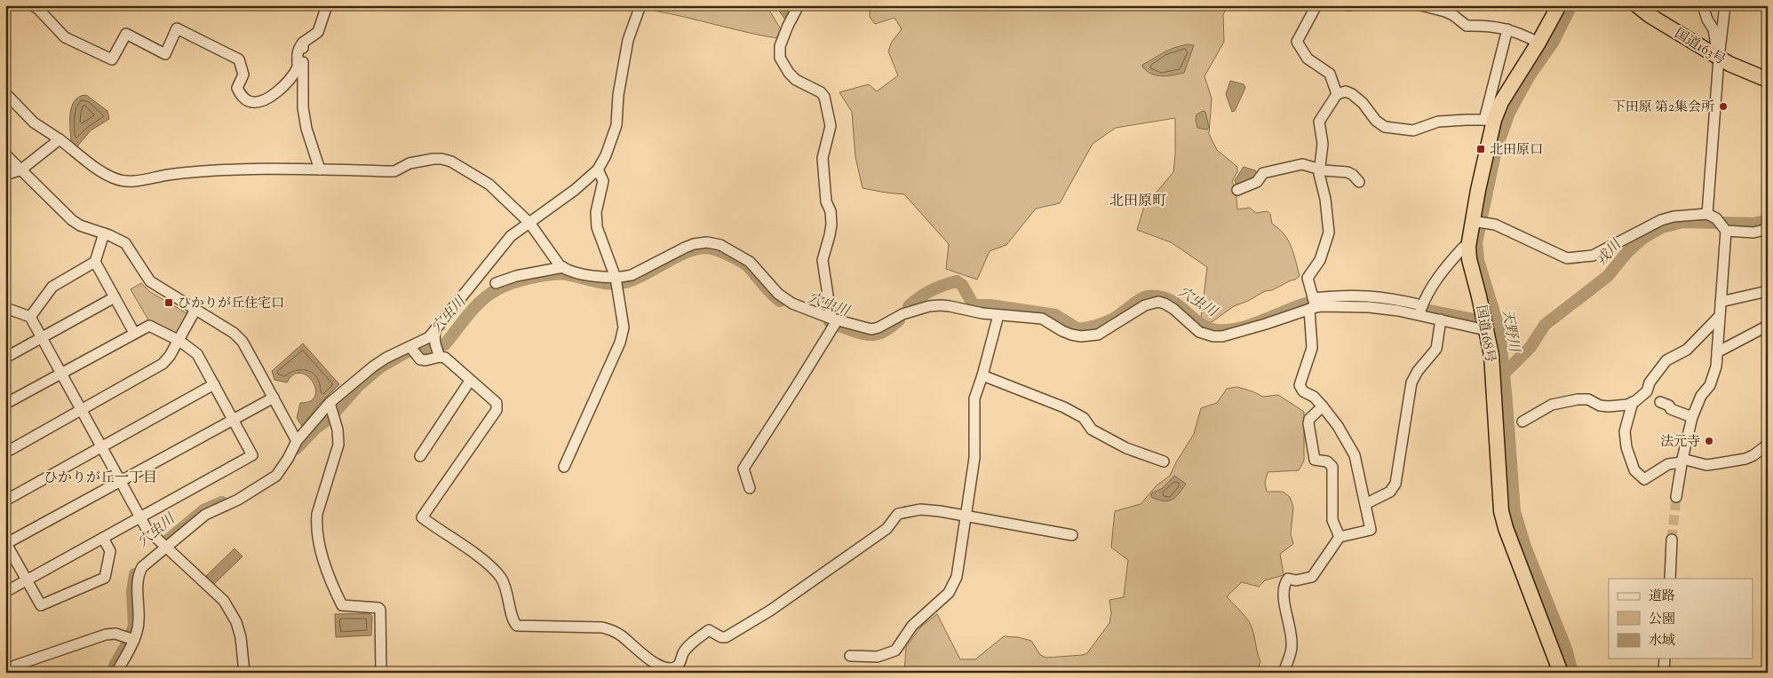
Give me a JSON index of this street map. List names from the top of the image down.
{
  "streets": {
    "highway": ["国道163号", "国道168号"]
  },
  "districts": ["北田原町", "ひかりが丘一丁目"],
  "water": ["戎川", "穴虫川", "天野川"],
  "places": {
    "other": ["下田原 第2集会所", "法元寺"],
    "transit": ["北田原口", "ひかりが丘住宅口"]
  },
  "legend": ["道路", "公園", "水域"]
}
